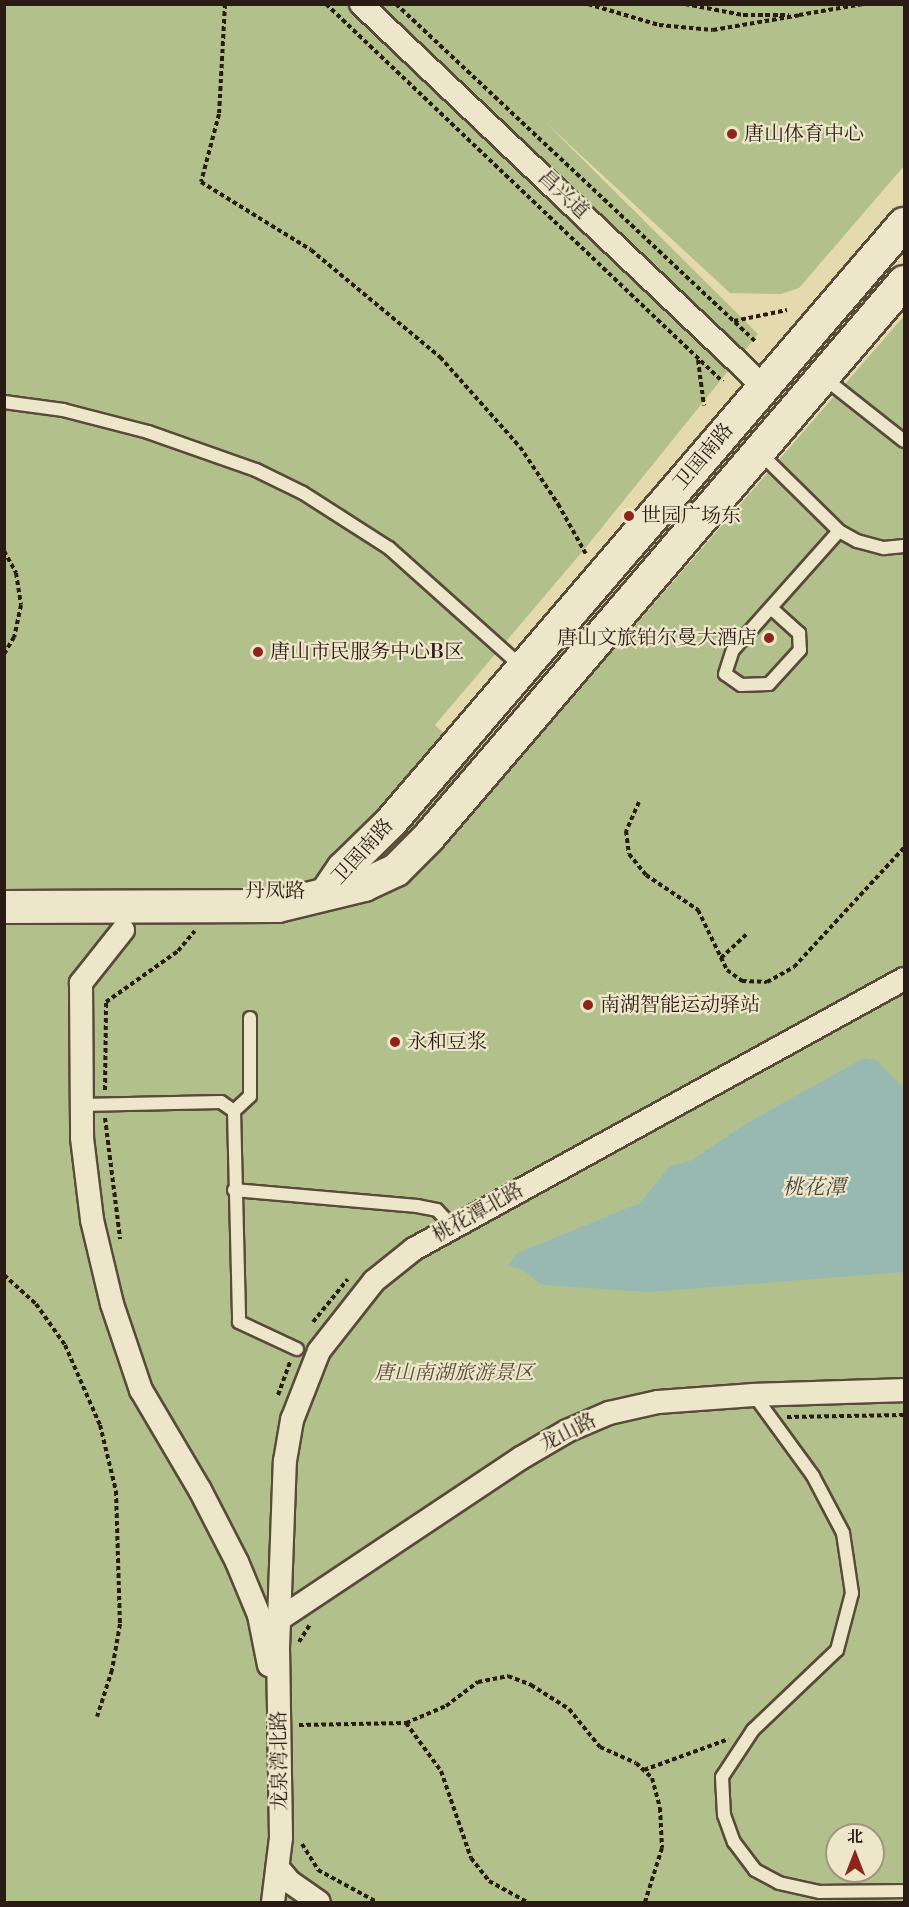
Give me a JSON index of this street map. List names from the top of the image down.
{
  "streets": {
    "main road": ["卫国南路", "丹凤路"],
    "street": [
      "昌兴道",
      "桃花潭北路",
      "龙山路",
      "龙泉湾北路"
    ]
  },
  "crossings": [
    ["昌兴道", "卫国南路"],
    ["卫国南路", "丹凤路"],
    ["桃花潭北路", "龙山路"],
    ["桃花潭北路", "龙泉湾北路"],
    ["龙山路", "龙泉湾北路"]
  ],
  "water": ["桃花潭"],
  "parks": ["唐山南湖旅游景区"],
  "places": [
    "唐山体育中心",
    "世园广场东",
    "唐山文旅铂尔曼大酒店",
    "唐山市民服务中心B区",
    "南湖智能运动驿站",
    "永和豆浆"
  ],
  "north": "top"
}
